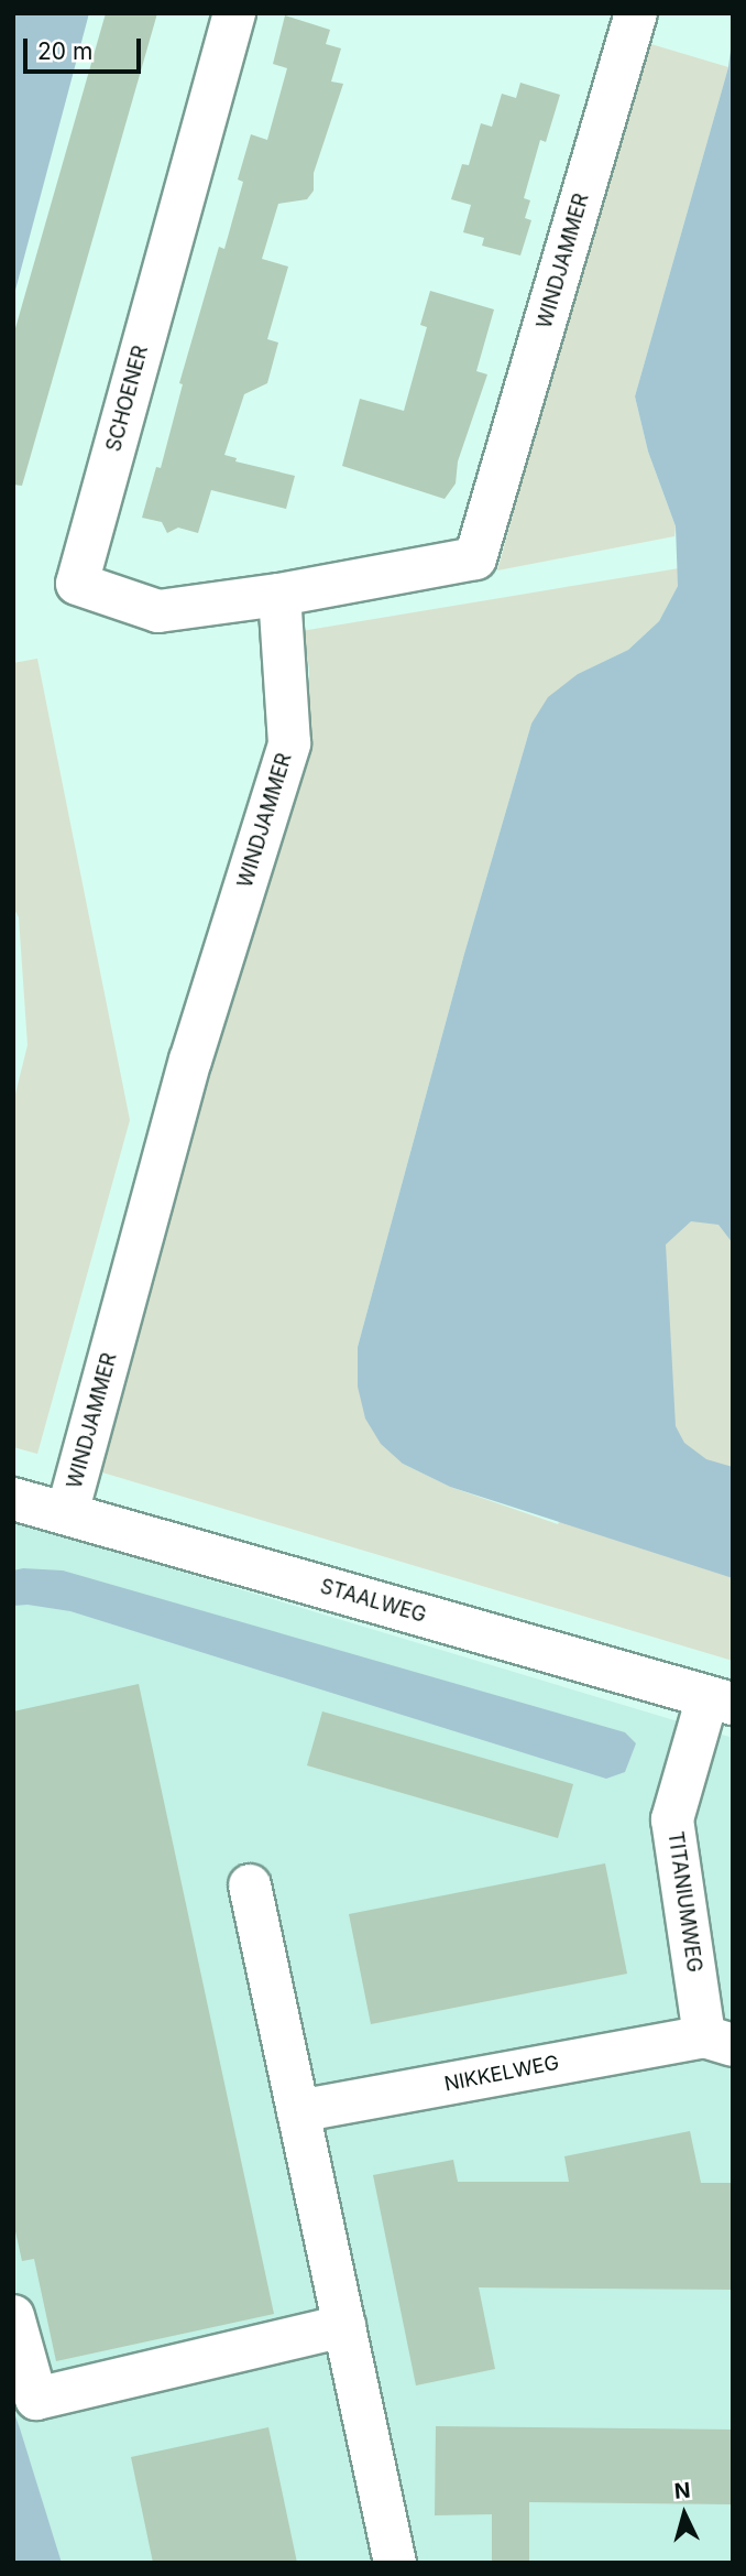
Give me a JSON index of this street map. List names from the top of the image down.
{
  "streets": {
    "street": [
      "WINDJAMMER",
      "SCHOENER",
      "STAALWEG",
      "TITANIUMWEG",
      "NIKKELWEG"
    ]
  },
  "crossings": [
    ["WINDJAMMER", "SCHOENER"],
    ["WINDJAMMER", "STAALWEG"],
    ["STAALWEG", "TITANIUMWEG"],
    ["TITANIUMWEG", "NIKKELWEG"]
  ],
  "scale_bar": "20 m",
  "north": "top"
}
